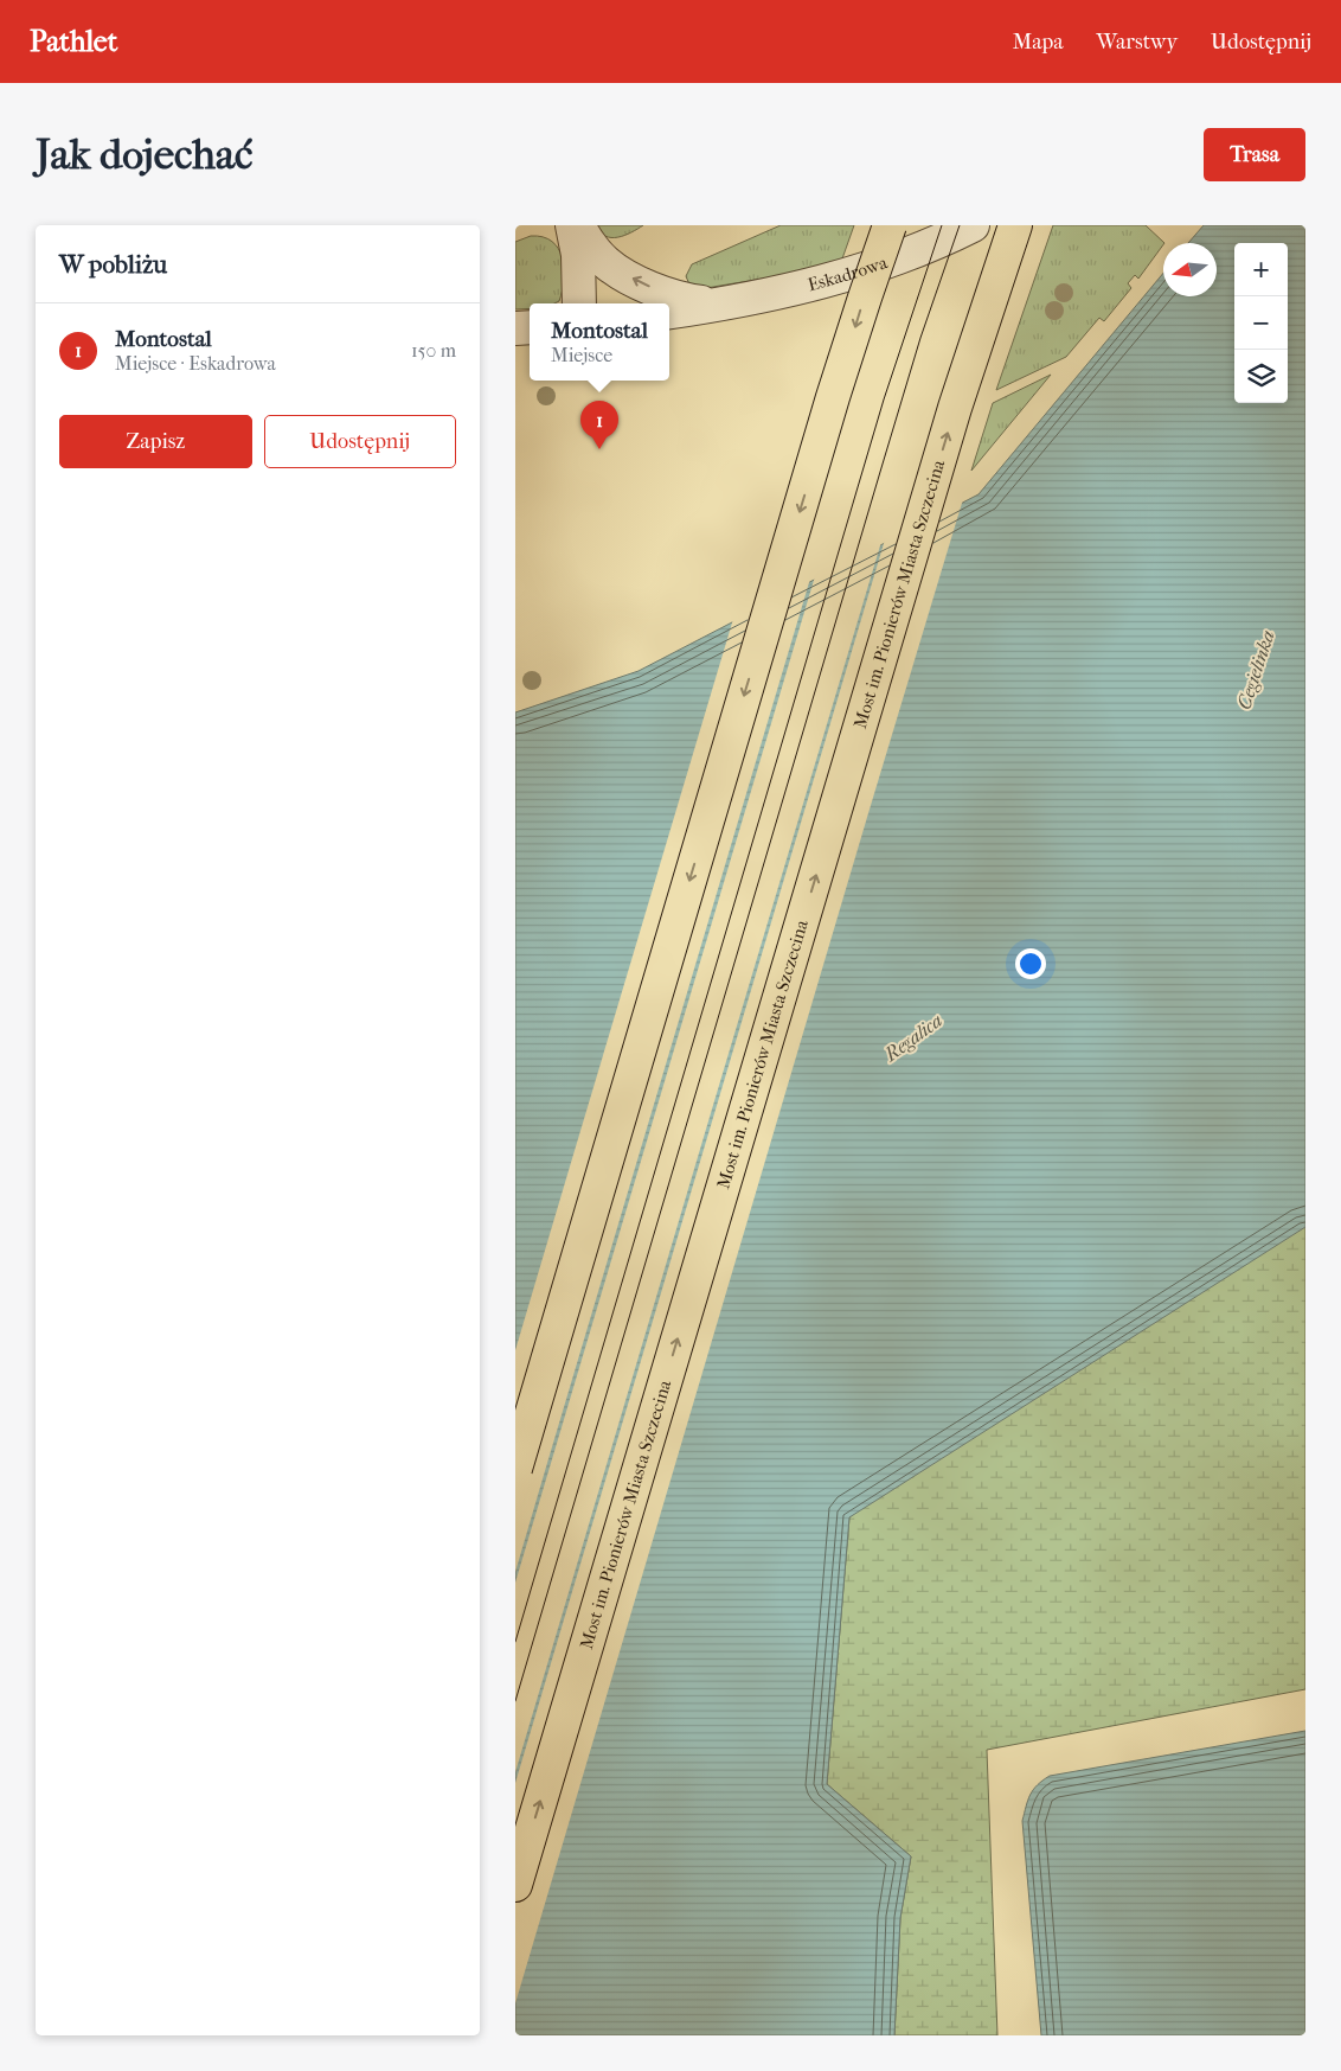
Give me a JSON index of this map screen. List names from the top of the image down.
{
  "streets": {
    "main road": ["Most im. Pionierów Miasta Szczecina"],
    "street": ["Eskadrowa"]
  },
  "water": ["Cegielinka", "Regalica"],
  "north": "left",
  "page": {
    "header": "Pathlet",
    "nav": ["Mapa", "Warstwy", "Udostępnij"],
    "buttons": [
      "Trasa",
      ["Zapisz", "Udostępnij"]
    ],
    "title": "Jak dojechać",
    "heading": "W pobliżu",
    "map_buttons": ["+", "−"],
    "list": [
      {
        "mark": "1",
        "name": "Montostal",
        "note": "Miejsce · Eskadrowa",
        "value": "150 m"
      }
    ],
    "popup": ["Montostal", "Miejsce"],
    "pins": "1"
  }
}
